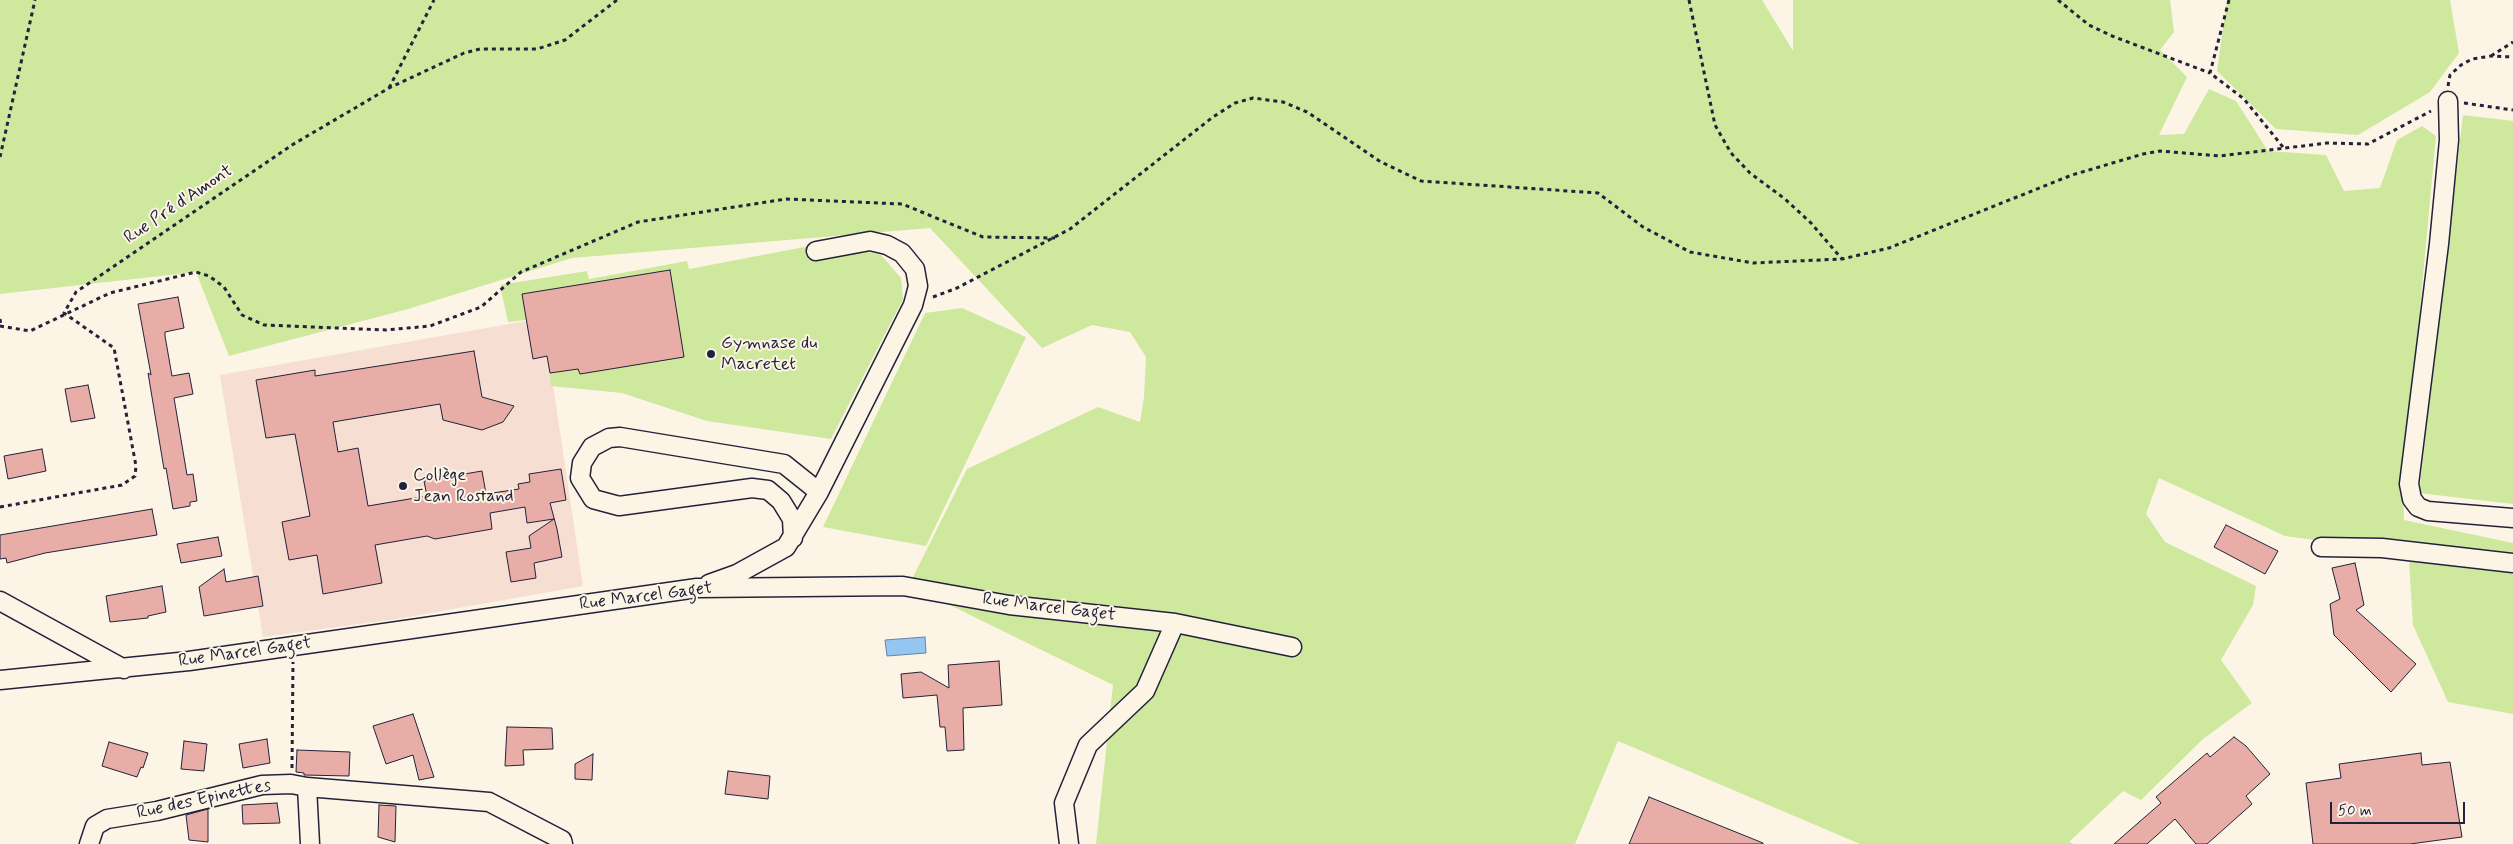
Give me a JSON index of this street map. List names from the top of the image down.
{
  "streets": {
    "street": ["Rue Marcel Gaget", "Rue des Epinettes"],
    "path": ["Rue Pré d'Amont"]
  },
  "places": ["Gymnase du Macretet", "Collège Jean Rostand"],
  "scale_bar": "50 m"
}
